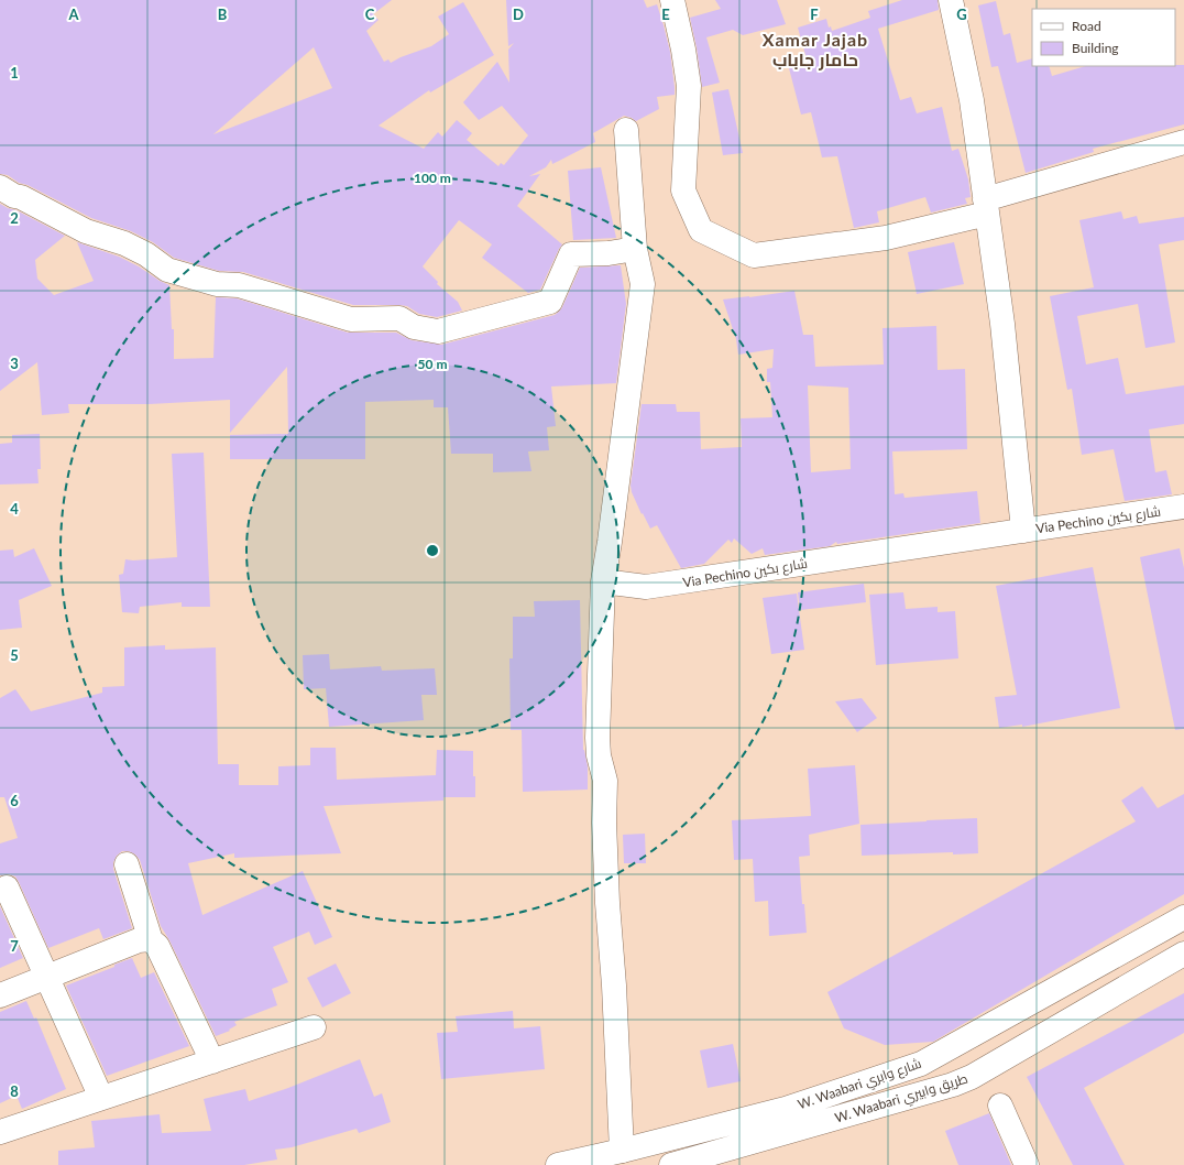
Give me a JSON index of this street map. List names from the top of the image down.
{
  "streets": {
    "street": ["Via Pechino شارع بكين", "W. Waabari شارع وابري", "W. Waabari طريق وابيري"]
  },
  "districts": ["Xamar Jajab حامار جاباب"],
  "legend": ["Road", "Building"],
  "grid": {
    "columns": [
      "A",
      "B",
      "C",
      "D",
      "E",
      "F",
      "G"
    ],
    "rows": [
      "1",
      "2",
      "3",
      "4",
      "5",
      "6",
      "7",
      "8"
    ]
  },
  "rings": ["100 m", "50 m"]
}
